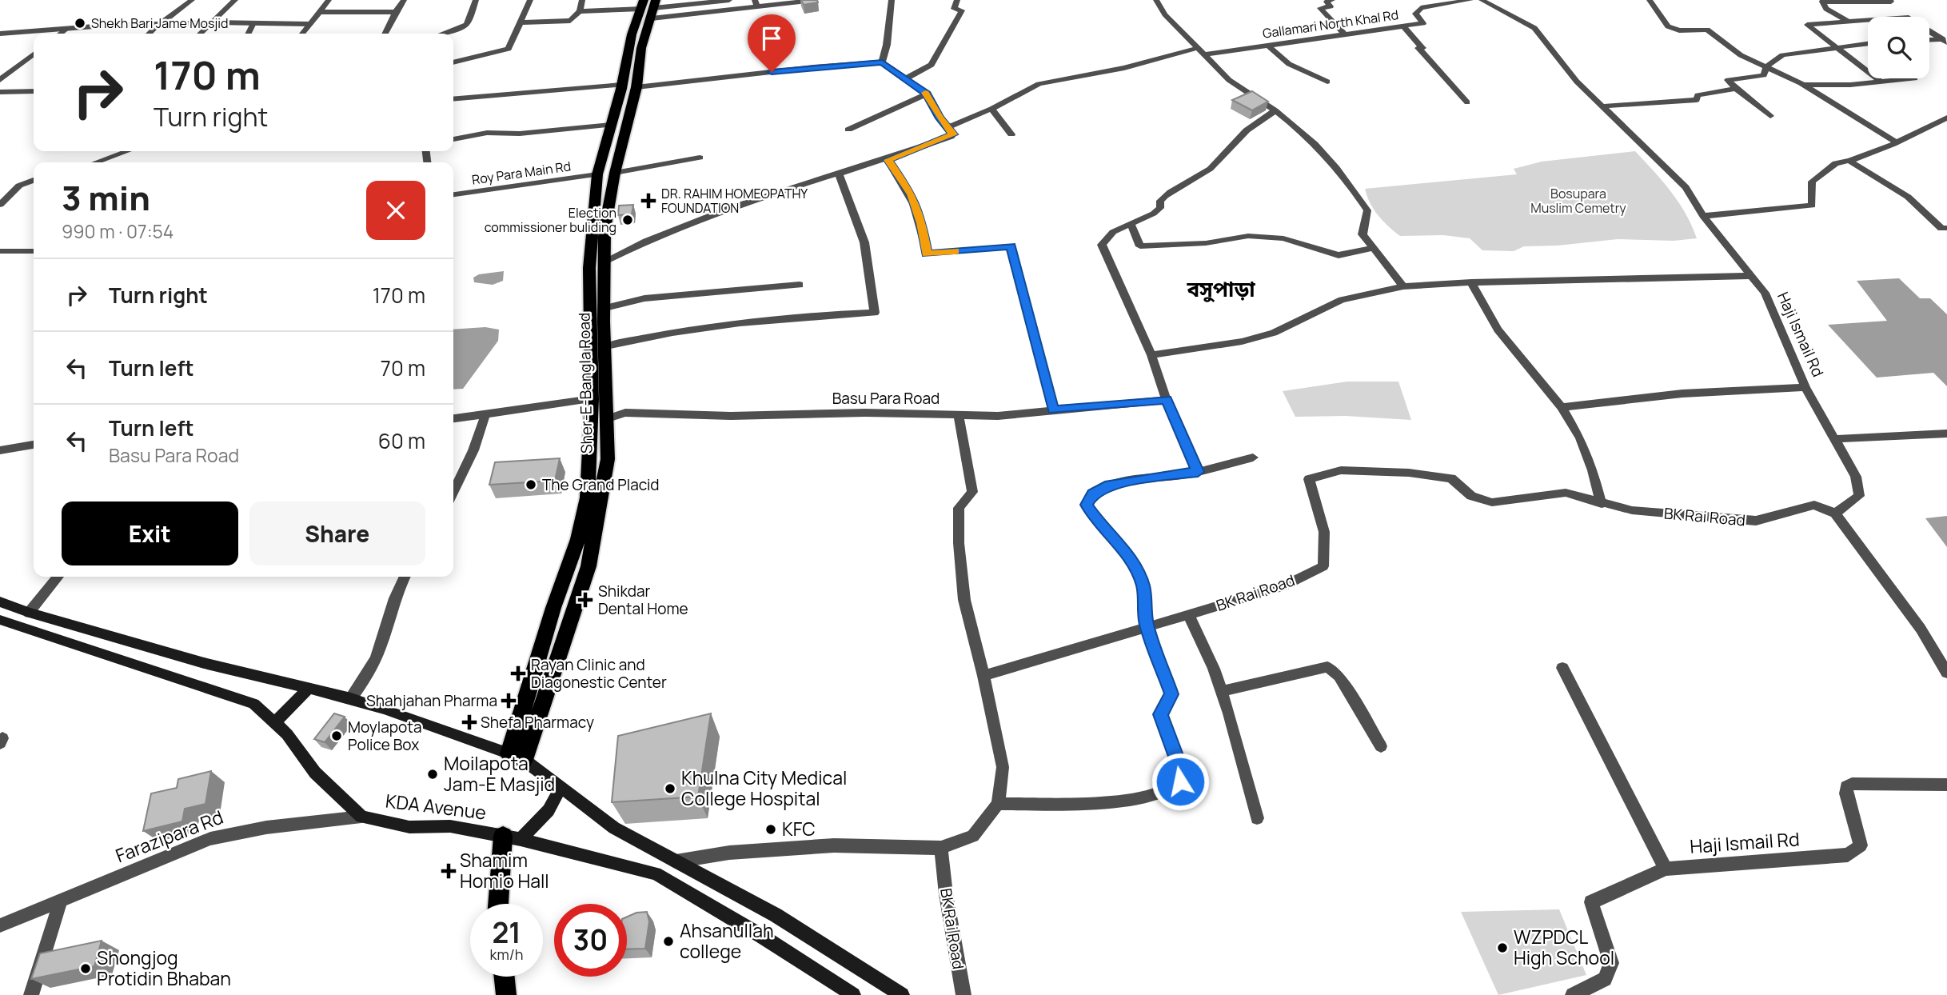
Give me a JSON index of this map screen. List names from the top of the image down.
{
  "streets": {
    "highway": ["Sher-E-Bangla Road"],
    "main road": ["KDA Avenue"],
    "street": [
      "Gallamari North Khal Rd",
      "Roy Para Main Rd",
      "Haji Ismail Rd",
      "Basu Para Road",
      "BK Rai Road",
      "Farazipara Rd"
    ]
  },
  "crossings": [
    ["Roy Para Main Rd", "Sher-E-Bangla Road"],
    ["Haji Ismail Rd", "BK Rai Road"],
    ["Sher-E-Bangla Road", "Basu Para Road"],
    ["KDA Avenue", "Farazipara Rd"]
  ],
  "districts": ["বসুপাড়া"],
  "parks": ["Bosupara Muslim Cemetry"],
  "places": {
    "other": [
      "Shekh Bari Jame Mosjid",
      "Election commissioner buliding",
      "The Grand Placid",
      "Moylapota Police Box",
      "Moilapota Jam-E Masjid",
      "Khulna City Medical College Hospital",
      "KFC",
      "Ahsanullah college",
      "WZPDCL High School",
      "Shongjog Protidin Bhaban"
    ],
    "health": [
      "DR. RAHIM HOMEOPATHY FOUNDATION",
      "Shikdar Dental Home",
      "Rayan Clinic and Diagonestic Center",
      "Shahjahan Pharma",
      "Shefa Pharmacy",
      "Shamim Homio Hall"
    ]
  },
  "page": {
    "turn": ["170 m", "Turn right"],
    "heading": ["3 min", "990 m · 07:54"],
    "list": [
      {
        "name": "Turn right",
        "value": "170 m"
      },
      {
        "name": "Turn left",
        "value": "70 m"
      },
      {
        "name": "Turn left",
        "note": "Basu Para Road",
        "value": "60 m"
      }
    ],
    "buttons": ["Exit", "Share"],
    "speed": "21 km/h",
    "limit": "30"
  }
}
